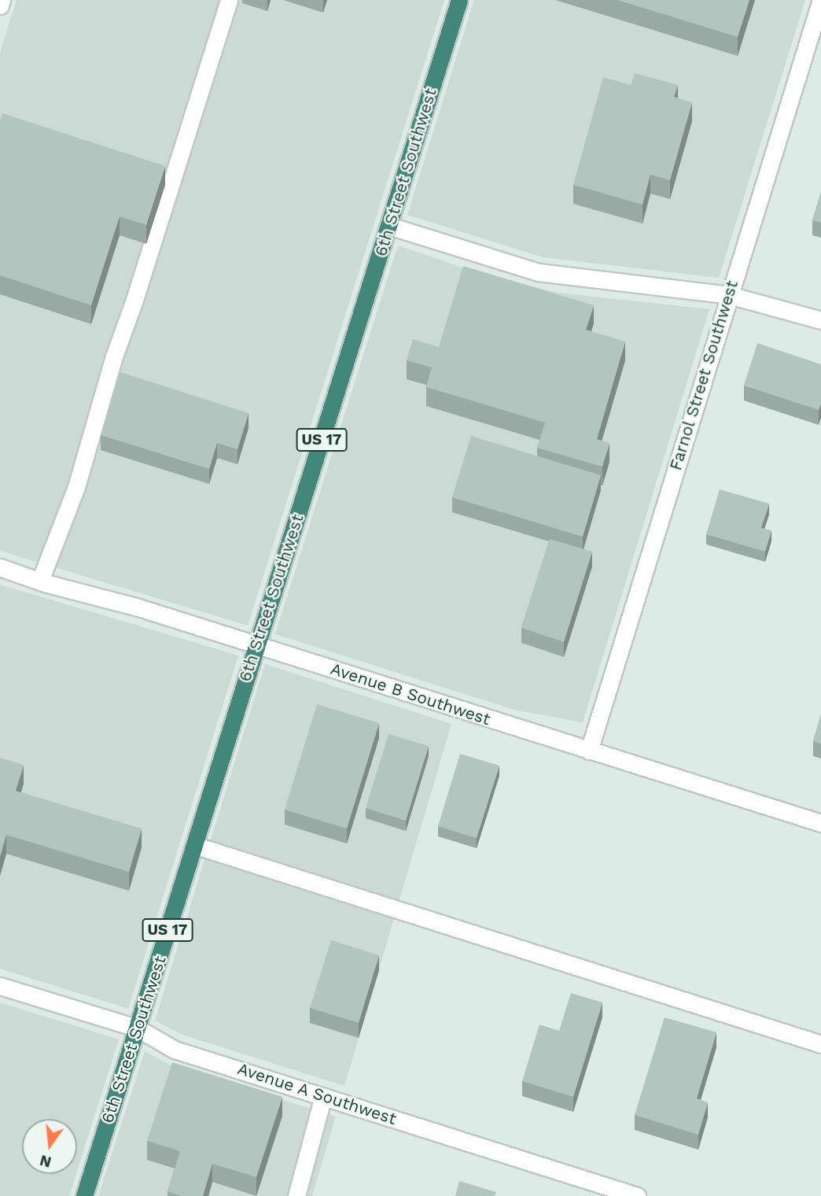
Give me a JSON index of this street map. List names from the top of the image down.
{
  "streets": {
    "highway": ["6th Street Southwest", "US 17"],
    "street": ["Farnol Street Southwest", "Avenue B Southwest", "Avenue A Southwest"]
  },
  "crossings": [
    ["6th Street Southwest", "Avenue B Southwest"],
    ["6th Street Southwest", "Avenue A Southwest"],
    ["Farnol Street Southwest", "Avenue B Southwest"]
  ],
  "north": "bottom"
}
